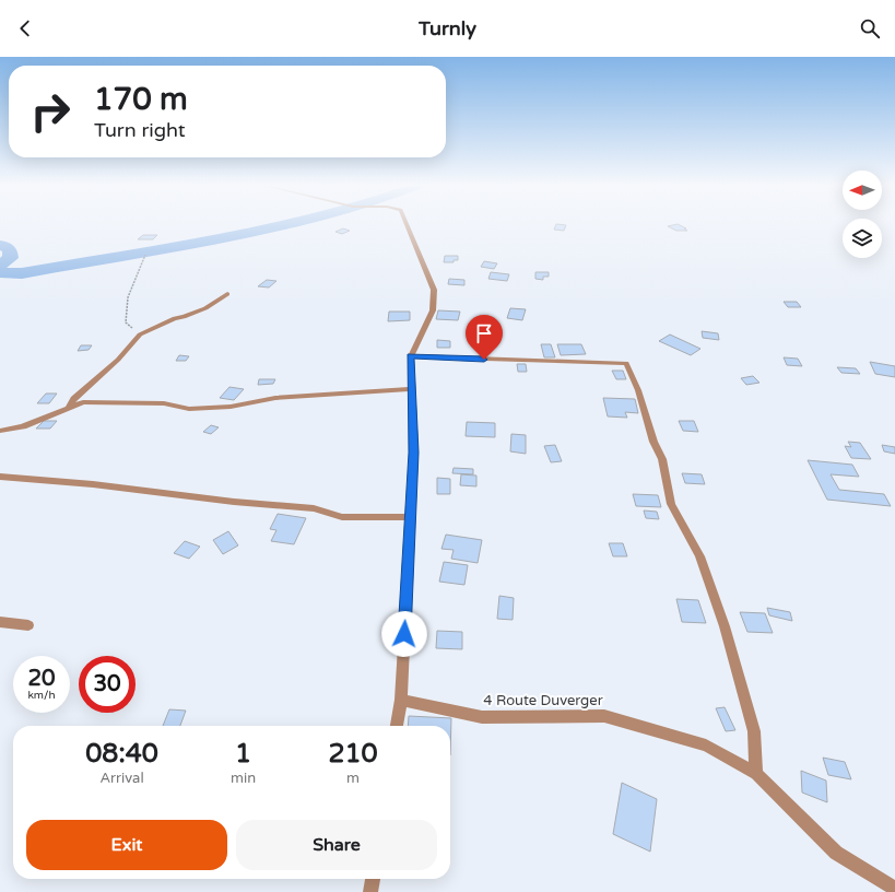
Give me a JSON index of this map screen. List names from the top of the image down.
{
  "streets": {
    "street": ["4 Route Duverger"]
  },
  "north": "left",
  "page": {
    "header": "Turnly",
    "turn": ["170 m", "Turn right"],
    "speed": "20 km/h",
    "limit": "30",
    "eta": [
      "08:40",
      "Arrival",
      "1",
      "min",
      "210",
      "m"
    ],
    "buttons": ["Exit", "Share"]
  }
}
